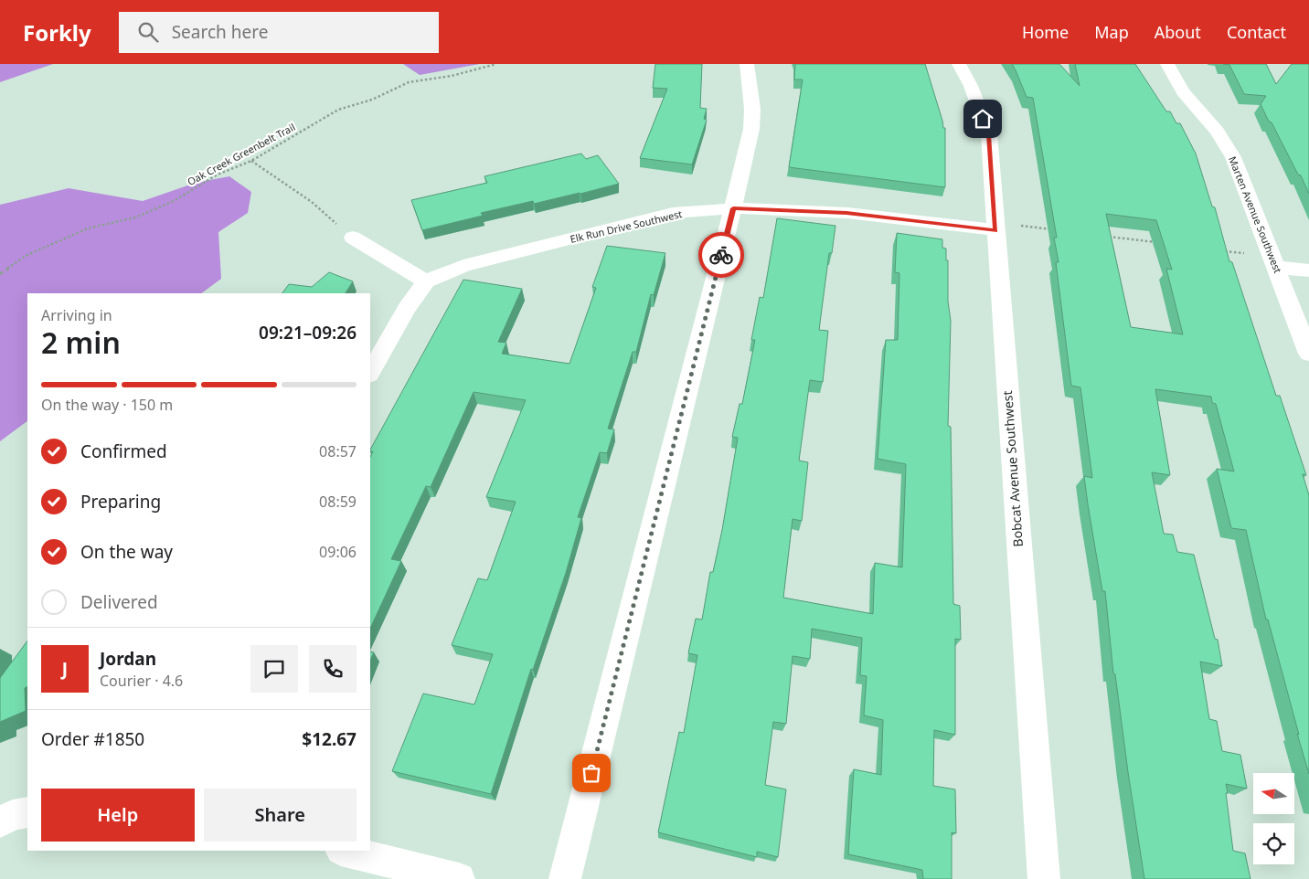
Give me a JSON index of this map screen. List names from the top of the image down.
{
  "streets": {
    "street": ["Marten Avenue Southwest", "Elk Run Drive Southwest", "Bobcat Avenue Southwest"],
    "path": ["Oak Creek Greenbelt Trail"]
  },
  "crossings": [
    ["Elk Run Drive Southwest", "Bobcat Avenue Southwest"]
  ],
  "north": "left",
  "page": {
    "header": "Forkly",
    "search": "Search here",
    "nav": [
      "Home",
      "Map",
      "About",
      "Contact"
    ],
    "heading": ["2 min", "Arriving in", "09:21–09:26"],
    "panel": [
      "Jordan",
      "Courier · 4.6",
      "Order #1850",
      "$12.67"
    ],
    "bar": "On the way · 150 m",
    "list": [
      ["Confirmed", "08:57"],
      ["Preparing", "08:59"],
      ["On the way", "09:06"],
      "Delivered"
    ],
    "round": "J",
    "buttons": ["Help", "Share"]
  }
}
